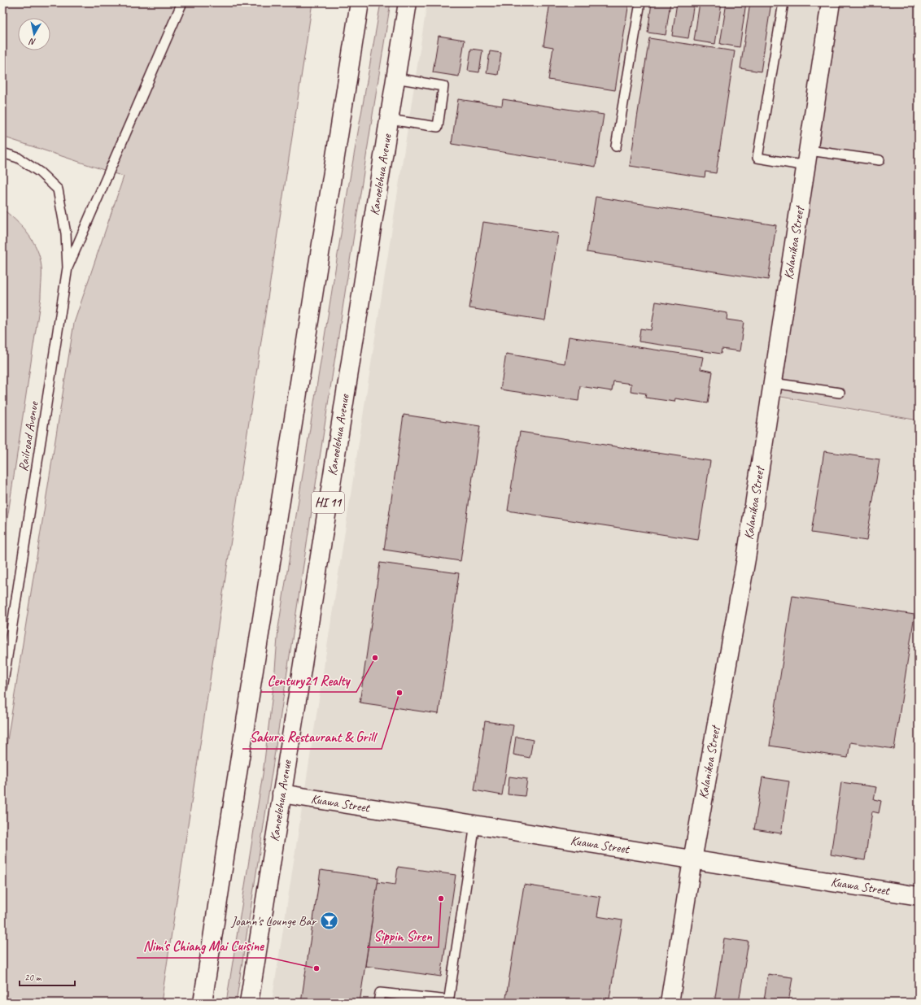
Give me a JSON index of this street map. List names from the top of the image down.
{
  "streets": {
    "main road": [
      "Kanoelehua Avenue",
      "Kalanikoa Street",
      "HI 11",
      "Kuawa Street"
    ],
    "lane": ["Railroad Avenue"]
  },
  "crossings": [
    ["Kanoelehua Avenue", "Kuawa Street"],
    ["Kalanikoa Street", "Kuawa Street"]
  ],
  "places": {
    "other": [
      "Century21 Realty",
      "Sakura Restaurant & Grill",
      "Sippin Siren",
      "Nim's Chiang Mai Cuisine"
    ],
    "bar": ["Joann's Lounge Bar"]
  },
  "scale_bar": "20 m",
  "north": "bottom"
}
